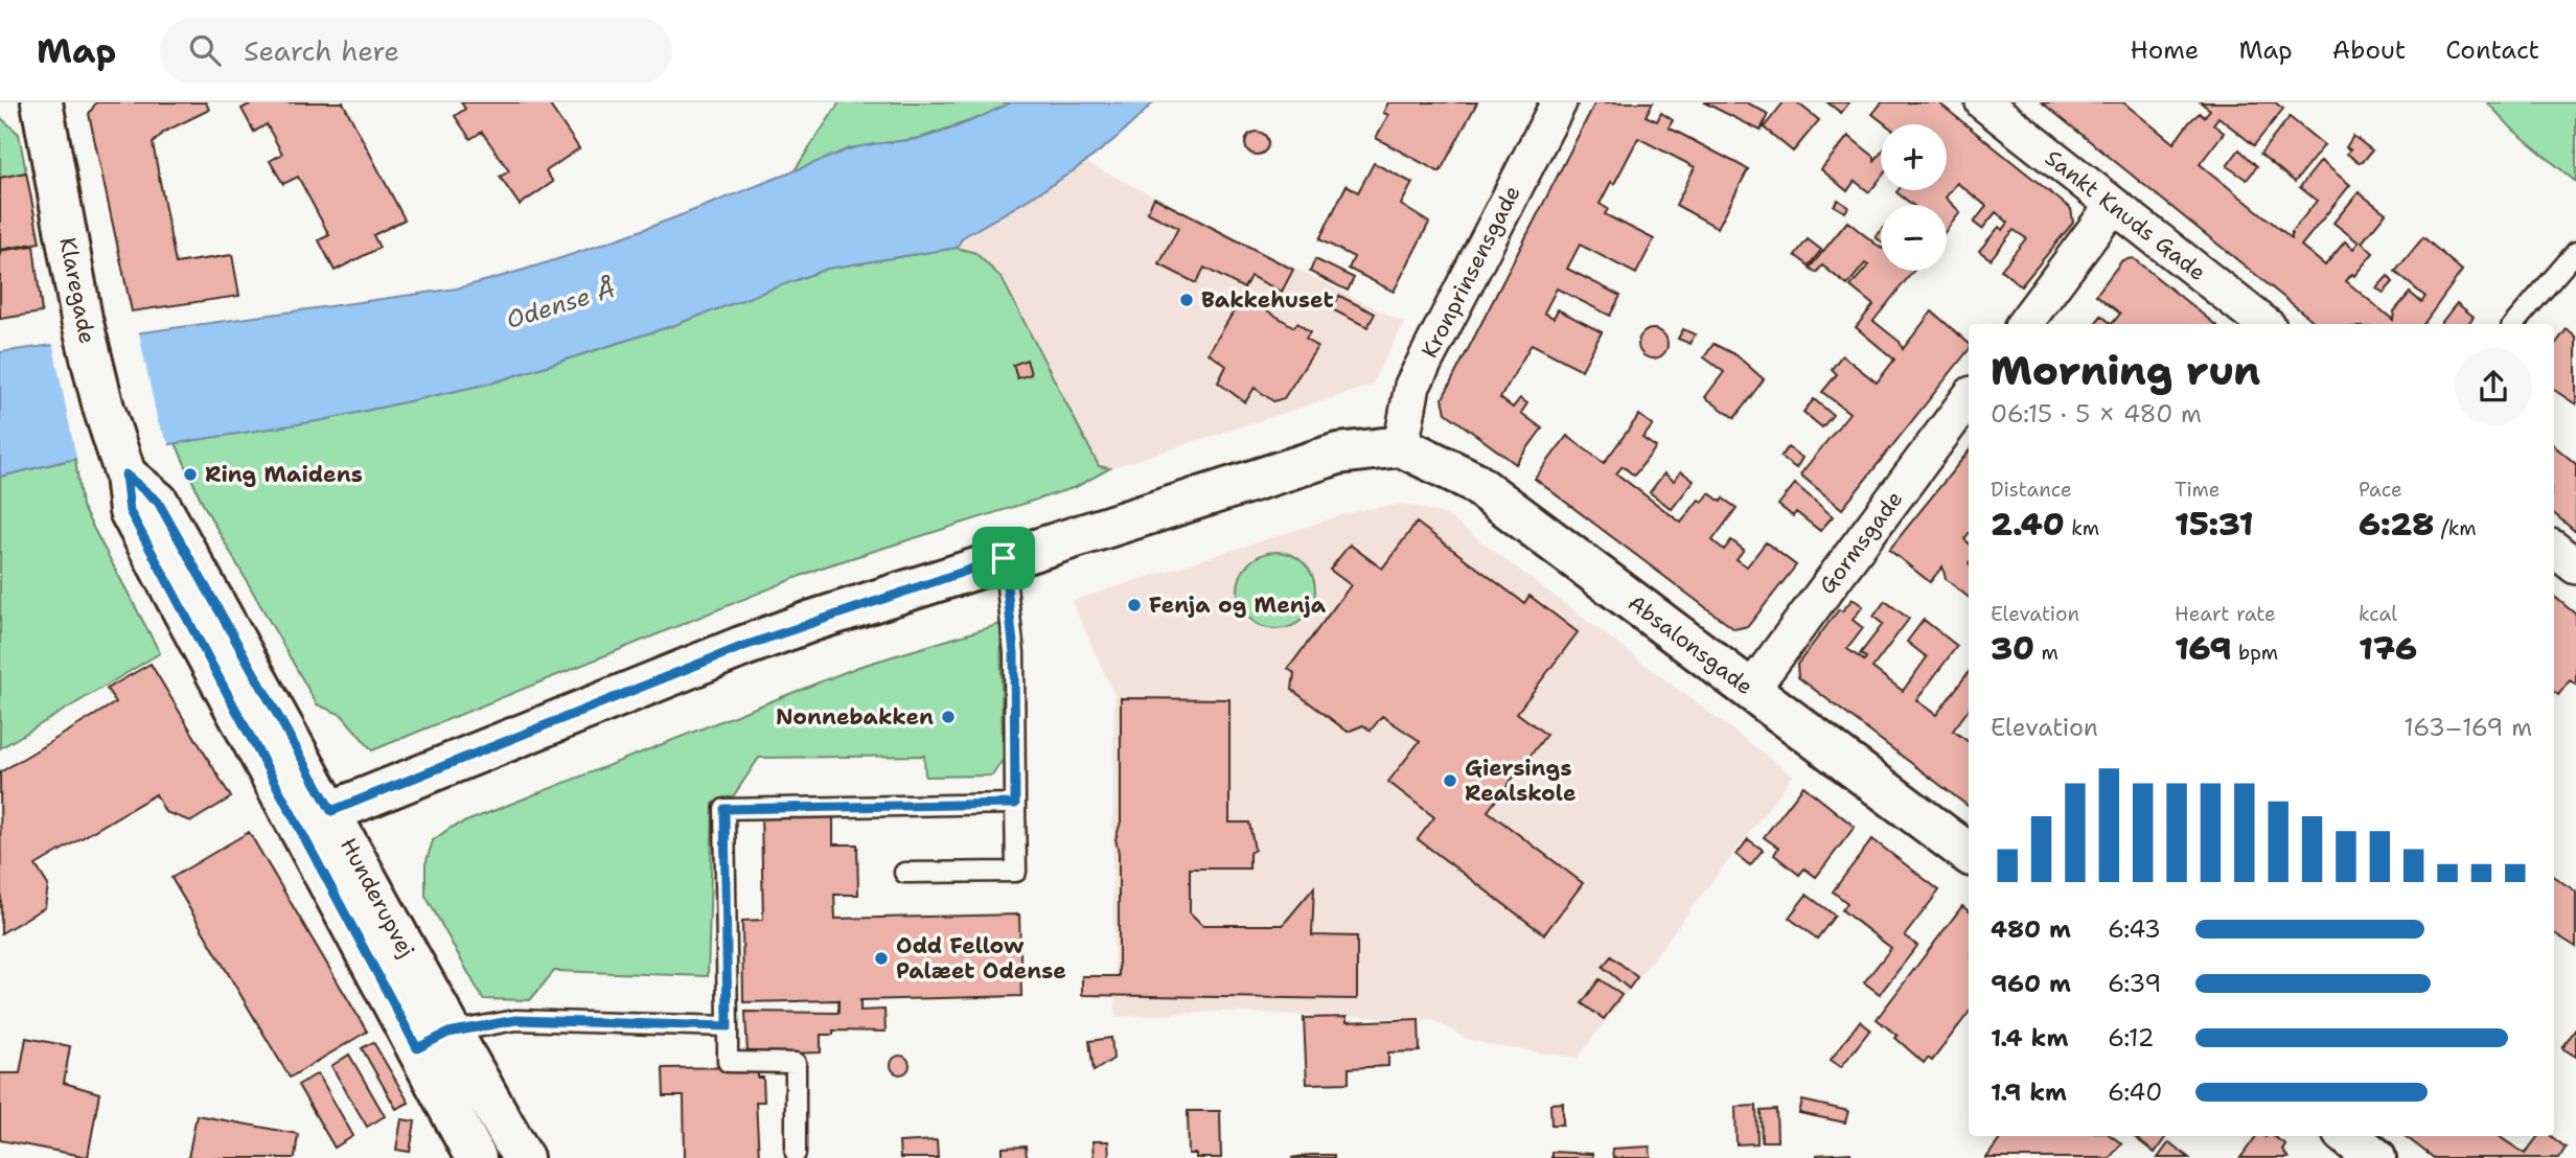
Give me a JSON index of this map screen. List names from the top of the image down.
{
  "streets": {
    "main road": ["Klaregade", "Absalonsgade", "Hunderupvej"],
    "street": ["Sankt Knuds Gade", "Kronprinsensgade", "Gormsgade"]
  },
  "crossings": [
    ["Kronprinsensgade", "Absalonsgade"],
    ["Klaregade", "Hunderupvej"],
    ["Gormsgade", "Absalonsgade"]
  ],
  "water": ["Odense Å"],
  "places": [
    "Bakkehuset",
    "Ring Maidens",
    "Fenja og Menja",
    "Nonnebakken",
    "Giersings Realskole",
    "Odd Fellow Palæet Odense"
  ],
  "page": {
    "header": "Map",
    "search": "Search here",
    "nav": [
      "Home",
      "Map",
      "About",
      "Contact"
    ],
    "map_buttons": ["+", "−"],
    "heading": ["Morning run", "06:15 · 5 × 480 m"],
    "stats": [
      ["Distance", "2.40 km"],
      ["Time", "15:31"],
      ["Pace", "6:28 /km"],
      ["Elevation", "30 m"],
      ["Heart rate", "169 bpm"],
      ["kcal", "176"]
    ],
    "chart": ["Elevation", "163–169 m"],
    "list": [
      {
        "name": "480 m",
        "note": "6:43"
      },
      {
        "name": "960 m",
        "note": "6:39"
      },
      {
        "name": "1.4 km",
        "note": "6:12"
      },
      {
        "name": "1.9 km",
        "note": "6:40"
      }
    ]
  }
}
